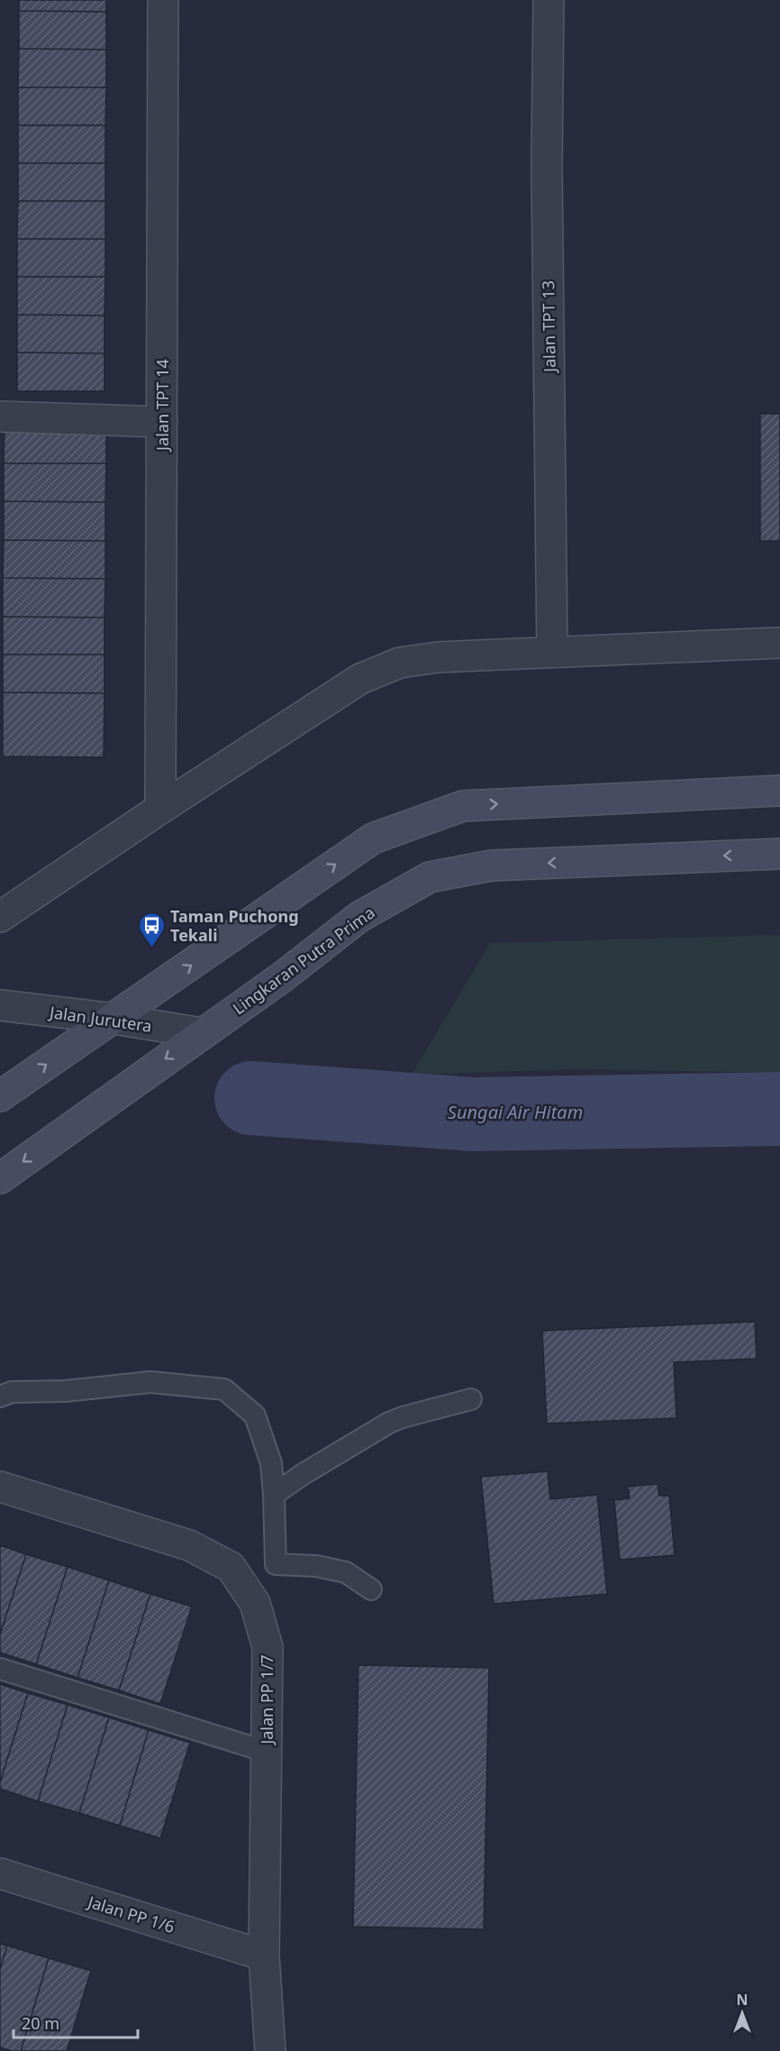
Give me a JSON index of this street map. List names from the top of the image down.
{
  "streets": {
    "main road": ["Lingkaran Putra Prima"],
    "street": [
      "Jalan TPT 13",
      "Jalan TPT 14",
      "Jalan Jurutera",
      "Jalan PP 1/7",
      "Jalan PP 1/6"
    ]
  },
  "crossings": [
    ["Lingkaran Putra Prima", "Jalan Jurutera"],
    ["Jalan PP 1/7", "Jalan PP 1/6"]
  ],
  "water": ["Sungai Air Hitam"],
  "places": {
    "bus stop": ["Taman Puchong Tekali"]
  },
  "scale_bar": "20 m",
  "north": "top"
}
